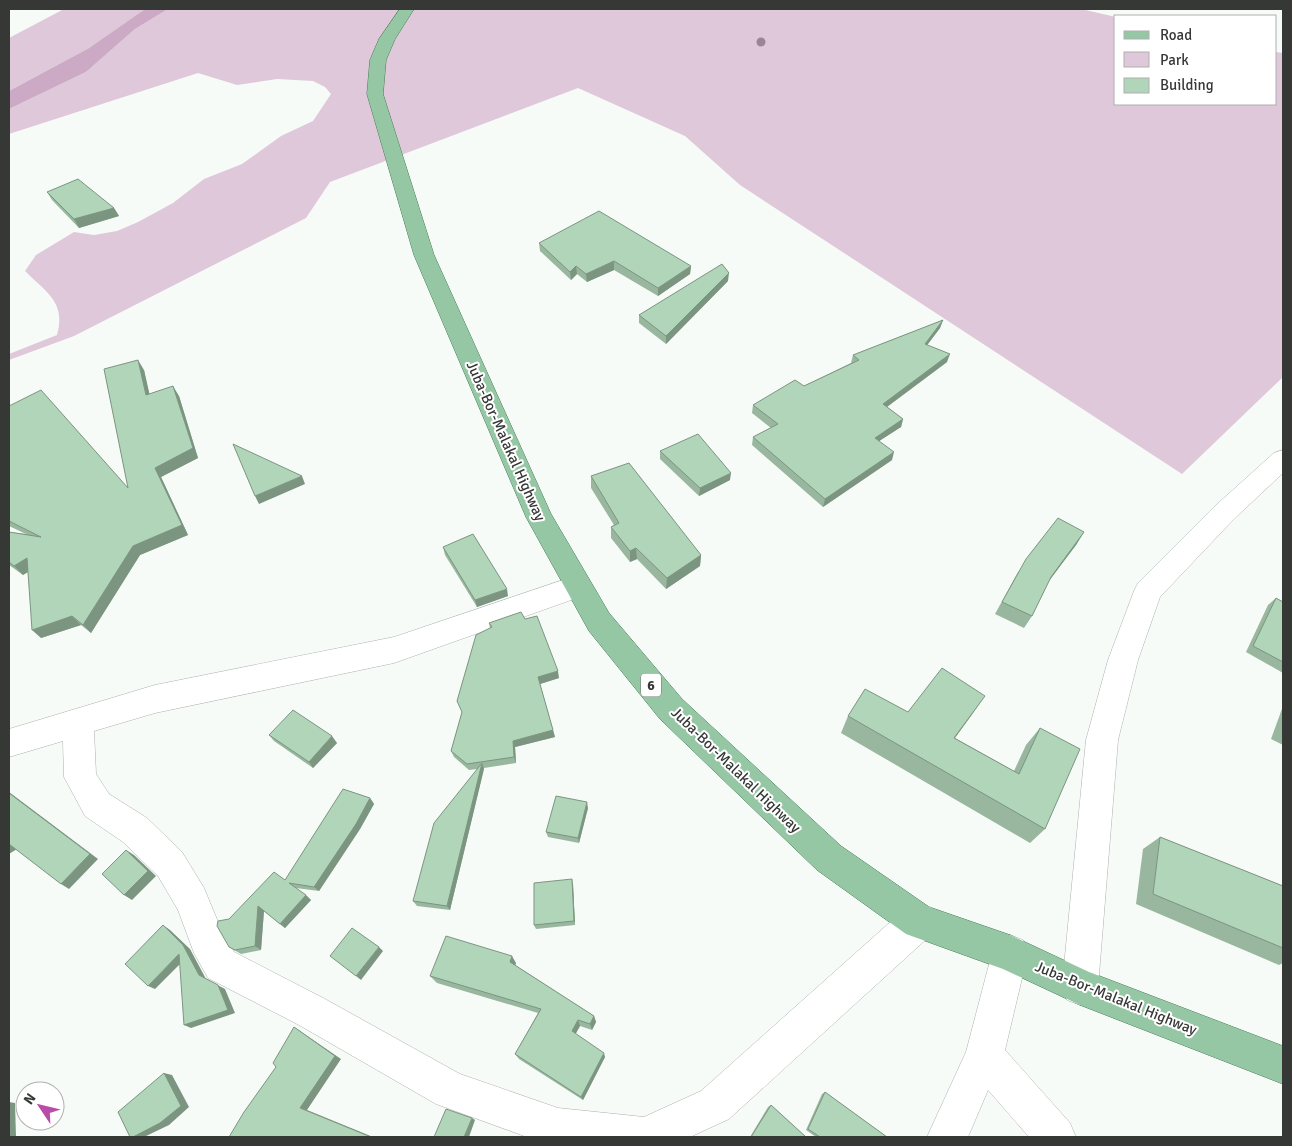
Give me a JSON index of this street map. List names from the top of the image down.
{
  "streets": {
    "main road": ["Juba-Bor-Malakal Highway", "6"]
  },
  "legend": ["Road", "Park", "Building"],
  "north": "top left"
}
